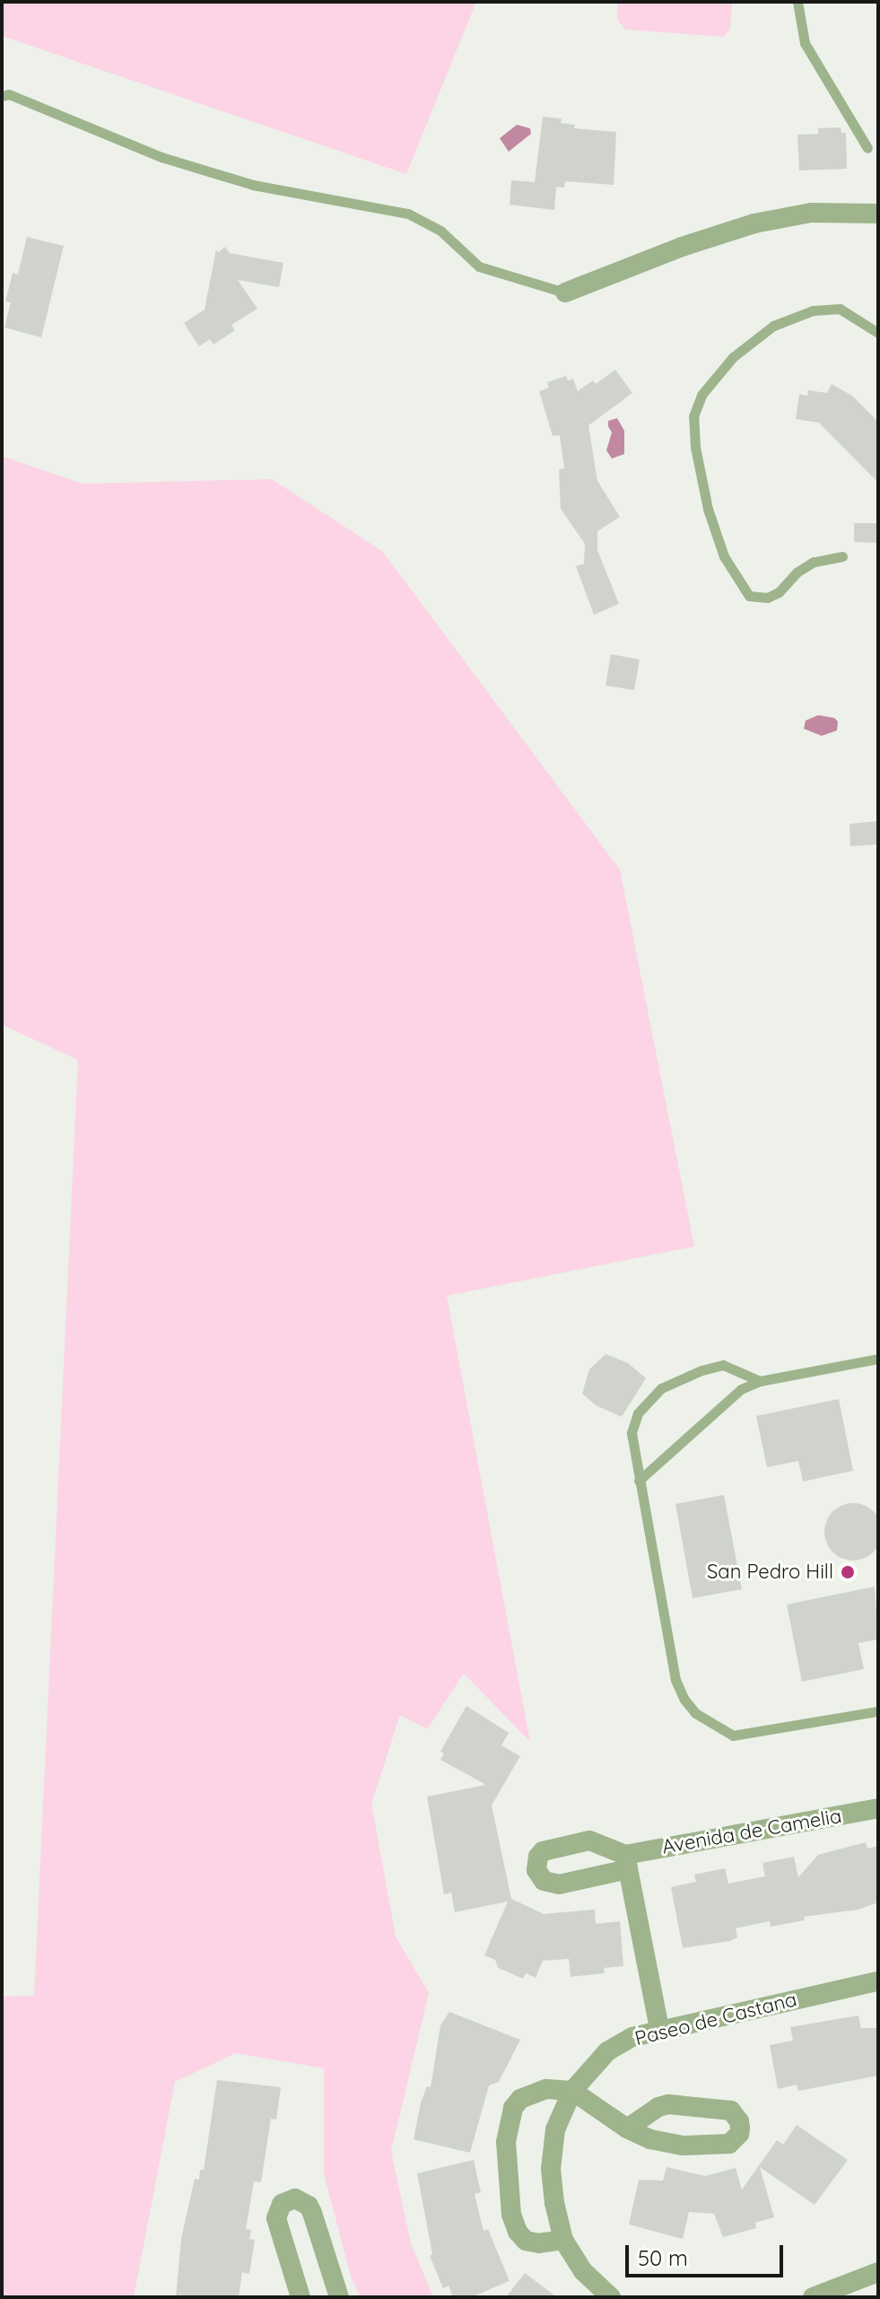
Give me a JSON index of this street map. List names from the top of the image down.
{
  "streets": {
    "street": ["Avenida de Camelia", "Paseo de Castana"]
  },
  "crossings": [
    ["Avenida de Camelia", "Paseo de Castana"]
  ],
  "places": ["San Pedro Hill"],
  "scale_bar": "50 m"
}
